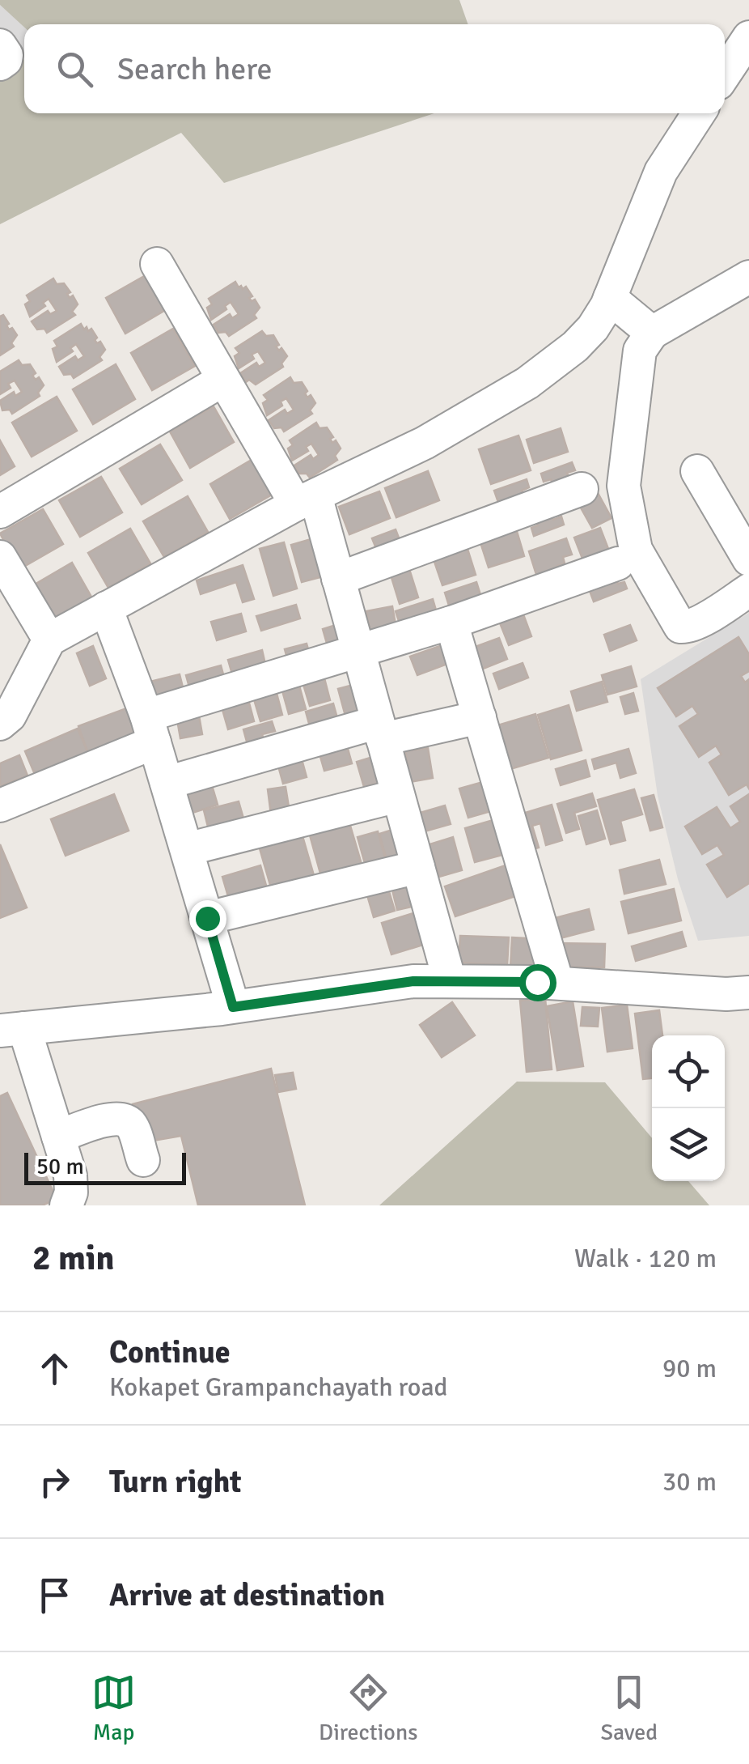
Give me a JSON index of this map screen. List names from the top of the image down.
{
  "scale_bar": "50 m",
  "page": {
    "search": "Search here",
    "scale": "50 m",
    "heading": ["2 min", "Walk · 120 m"],
    "list": [
      ["Continue", "Kokapet Grampanchayath road", "90 m"],
      ["Turn right", "30 m"],
      "Arrive at destination"
    ],
    "nav": ["Map", "Directions", "Saved"]
  }
}
